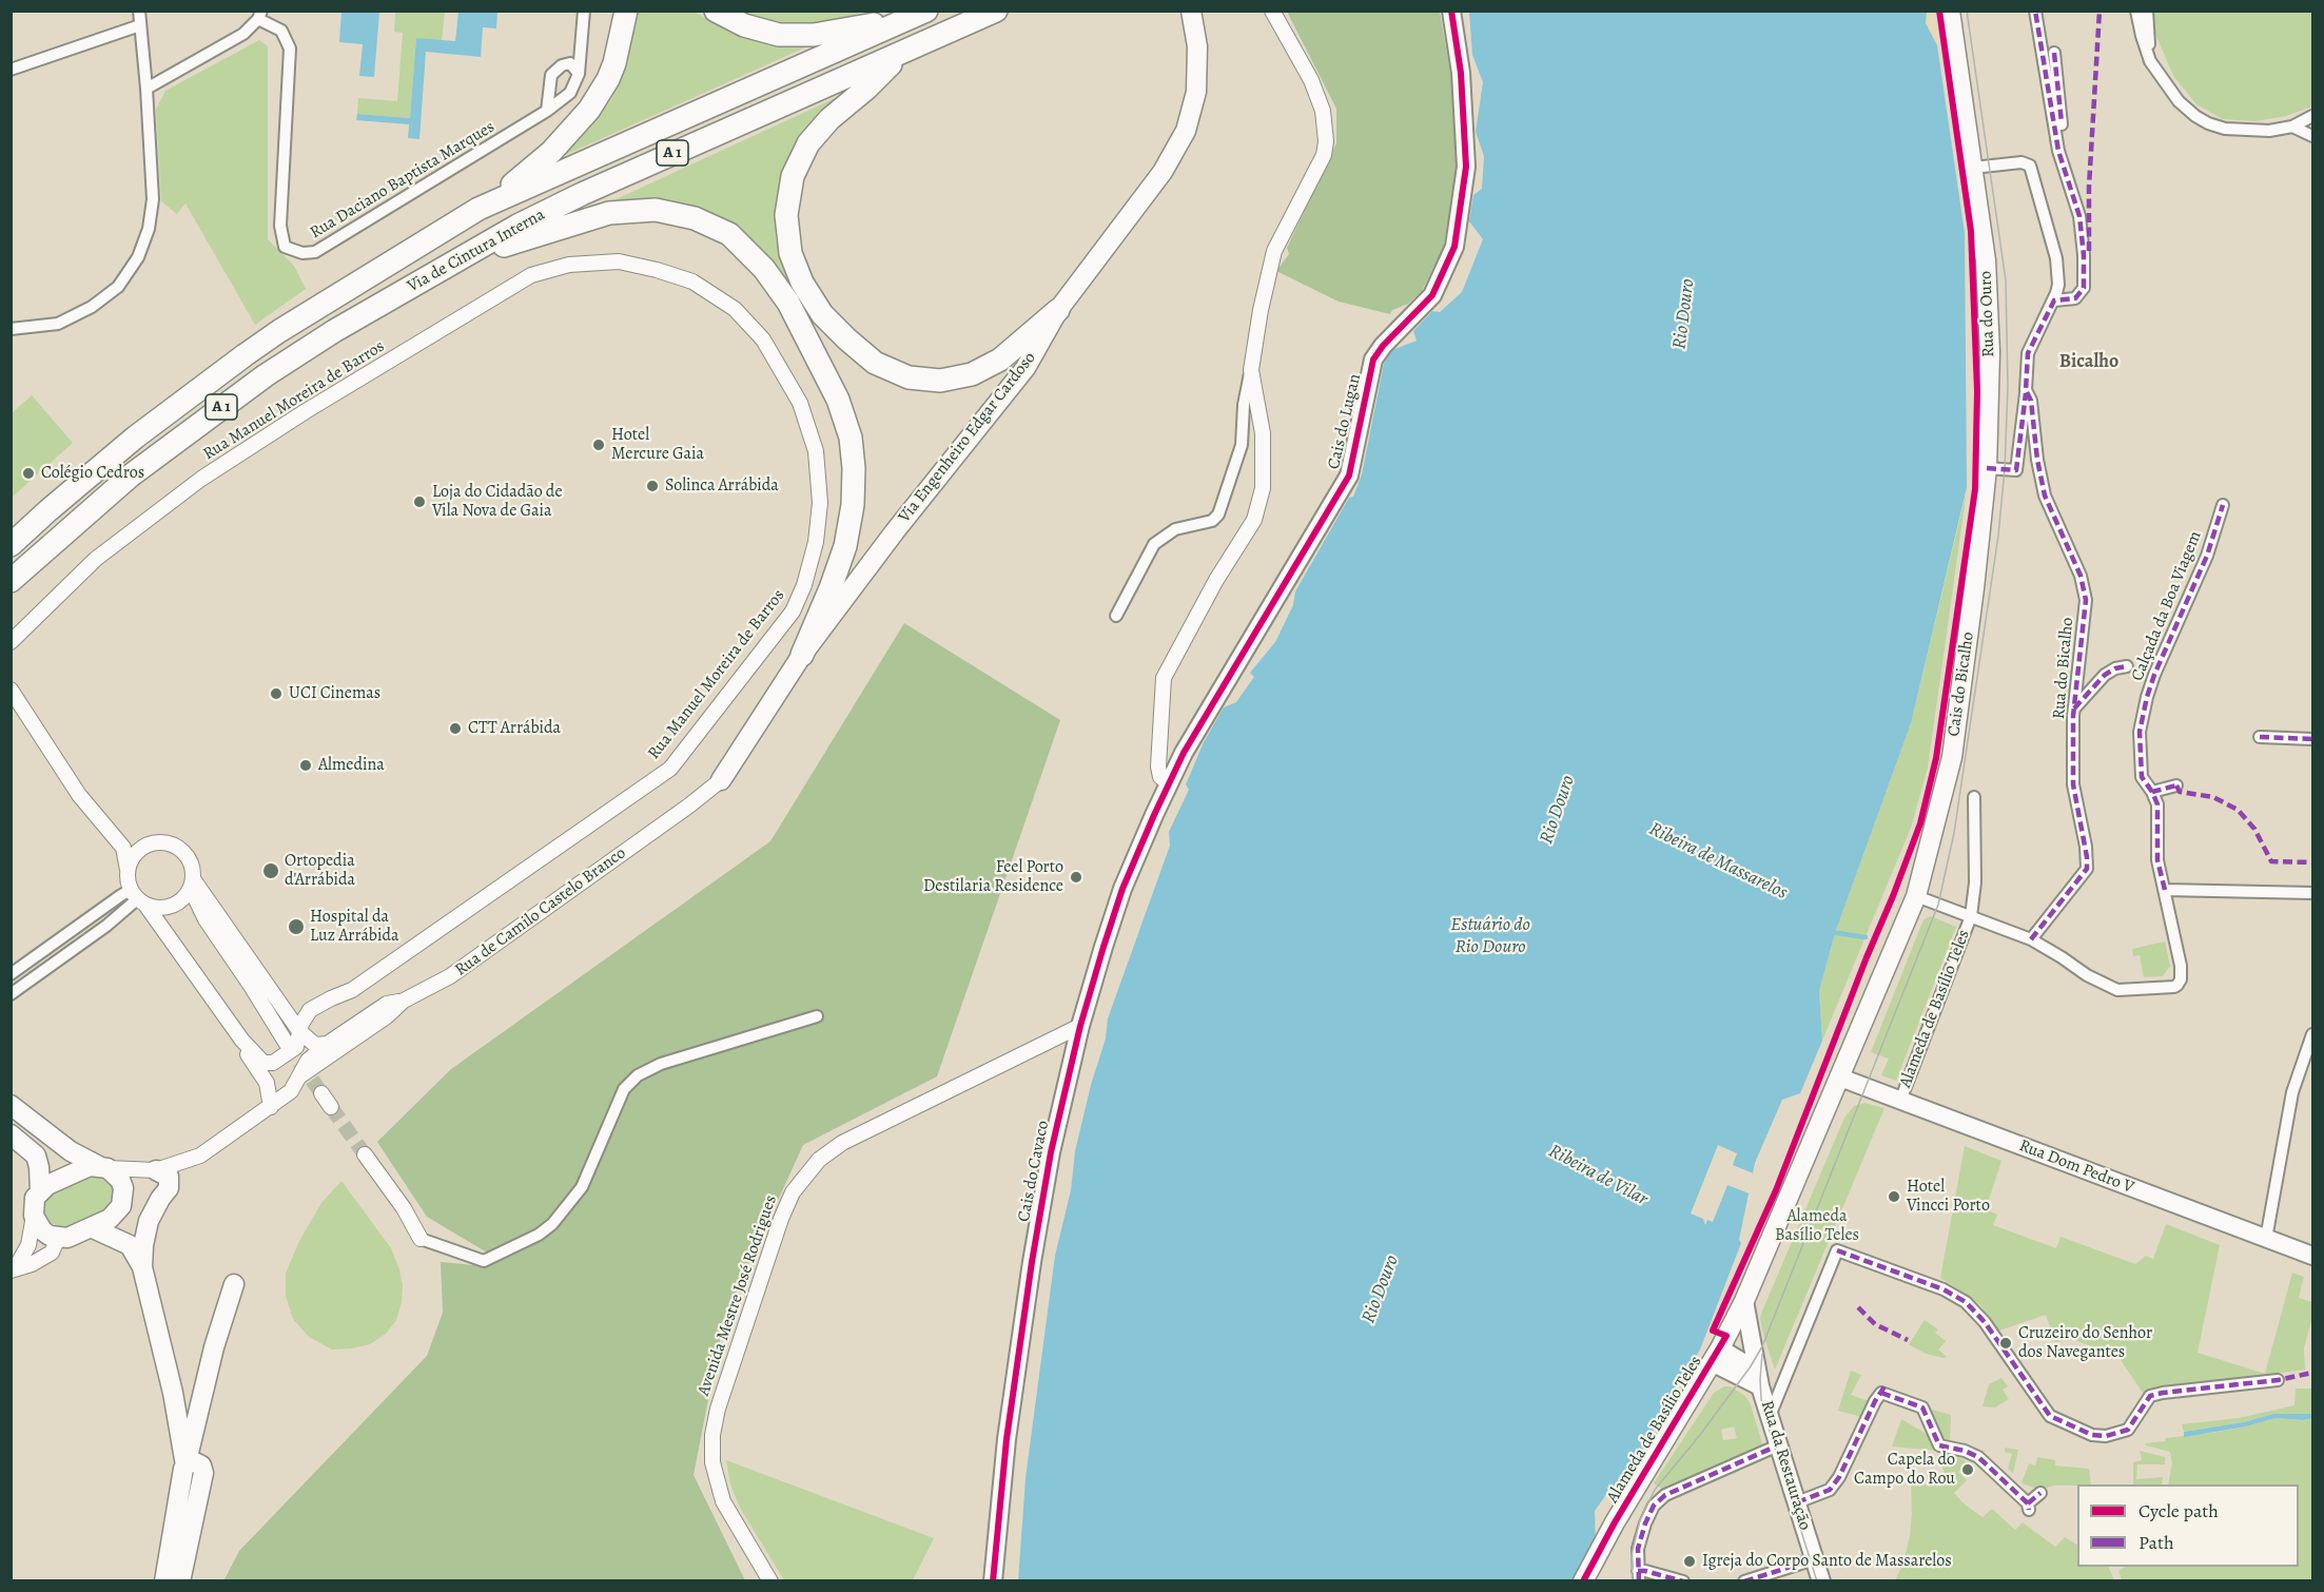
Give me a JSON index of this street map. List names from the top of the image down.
{
  "streets": {
    "highway": ["A 1", "Via de Cintura Interna"],
    "main road": [
      "Rua do Ouro",
      "Cais do Lugan",
      "Via Engenheiro Edgar Cardoso",
      "Cais do Bicalho",
      "Rua de Camilo Castelo Branco",
      "Alameda de Basílio Teles",
      "Rua Dom Pedro V",
      "Cais do Cavaco",
      "Rua da Restauração"
    ],
    "street": [
      "Rua Daciano Baptista Marques",
      "Rua Manuel Moreira de Barros",
      "Calçada da Boa Viagem",
      "Rua do Bicalho",
      "Avenida Mestre José Rodrigues"
    ]
  },
  "crossings": [
    ["Rua do Ouro", "Rua do Bicalho"],
    ["Rua do Ouro", "Cais do Bicalho"],
    ["Cais do Lugan", "Cais do Cavaco"],
    ["Via Engenheiro Edgar Cardoso", "Rua de Camilo Castelo Branco"],
    ["Calçada da Boa Viagem", "Rua do Bicalho"],
    ["Rua do Bicalho", "Cais do Bicalho"],
    ["Cais do Bicalho", "Alameda de Basílio Teles"],
    ["Alameda de Basílio Teles", "Rua Dom Pedro V"],
    ["Alameda de Basílio Teles", "Rua da Restauração"],
    ["Cais do Cavaco", "Avenida Mestre José Rodrigues"]
  ],
  "districts": ["Bicalho"],
  "water": [
    "Rio Douro",
    "Ribeira de Massarelos",
    "Estuário do Rio Douro",
    "Ribeira de Vilar"
  ],
  "parks": ["Alameda Basílio Teles"],
  "places": [
    "Hotel Mercure Gaia",
    "Colégio Cedros",
    "Solinca Arrábida",
    "Loja do Cidadão de Vila Nova de Gaia",
    "UCI Cinemas",
    "CTT Arrábida",
    "Almedina",
    "Ortopedia d'Arrábida",
    "Feel Porto Destilaria Residence",
    "Hospital da Luz Arrábida",
    "Hotel Vincci Porto",
    "Cruzeiro do Senhor dos Navegantes",
    "Capela do Campo do Rou",
    "Igreja do Corpo Santo de Massarelos"
  ],
  "legend": ["Cycle path", "Path"]
}
